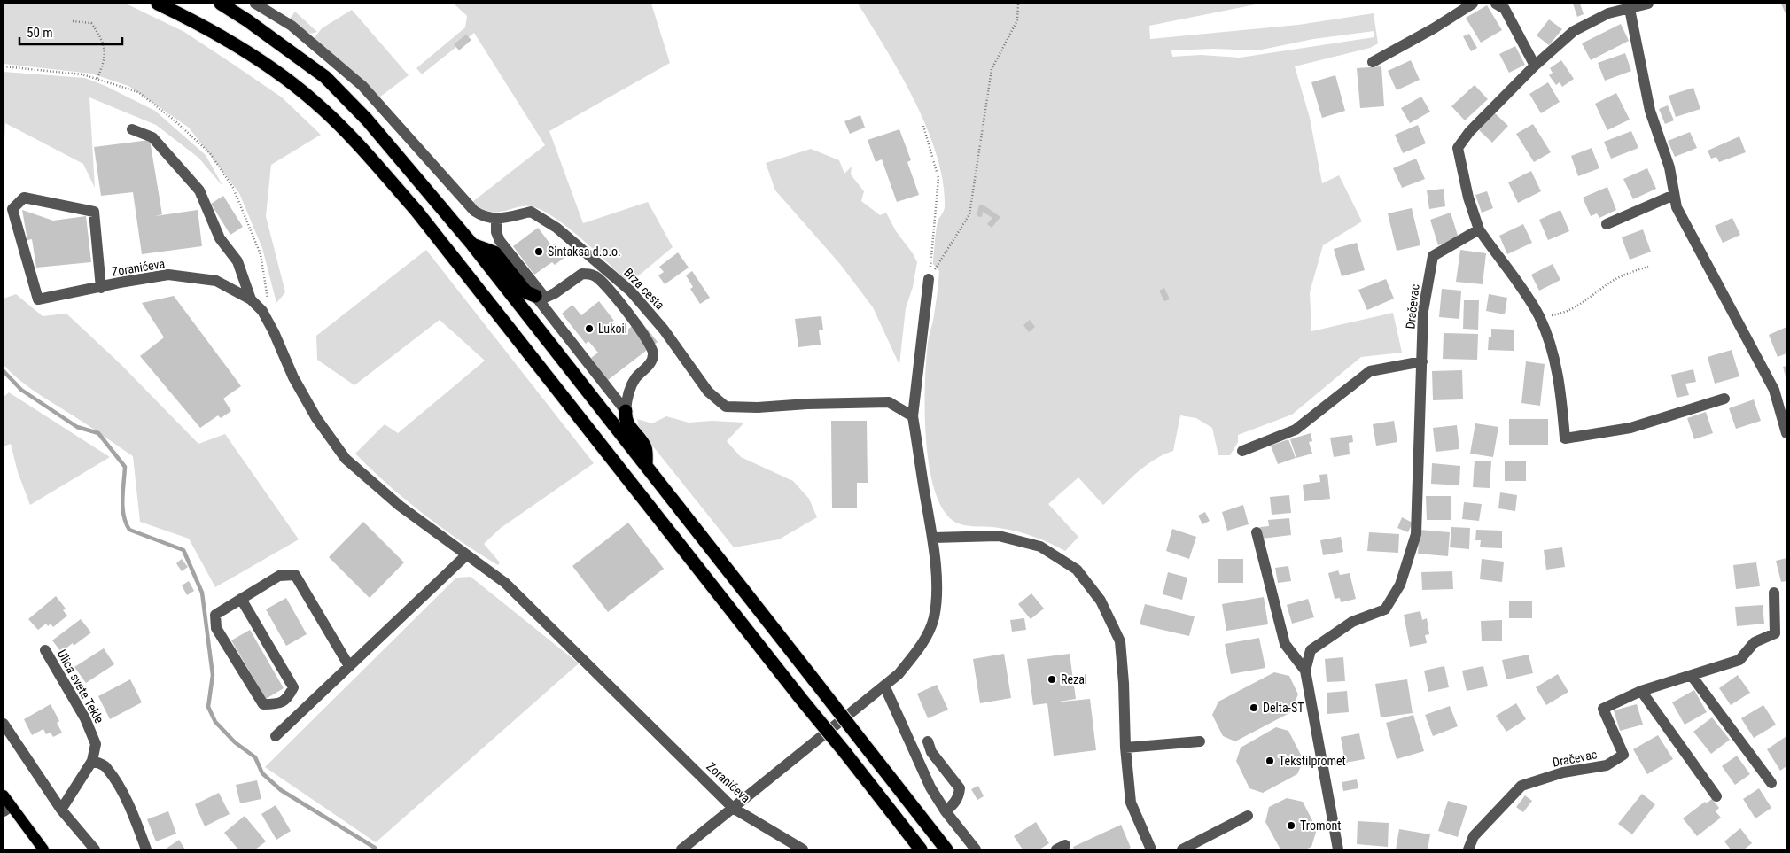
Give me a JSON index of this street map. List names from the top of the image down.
{
  "streets": {
    "street": [
      "Zoranićeva",
      "Brza cesta",
      "Dračevac",
      "Ulica svete Tekle"
    ]
  },
  "places": [
    "Sintaksa d.o.o.",
    "Lukoil",
    "Rezal",
    "Delta-ST",
    "Tekstilpromet",
    "Tromont"
  ],
  "scale_bar": "50 m"
}
